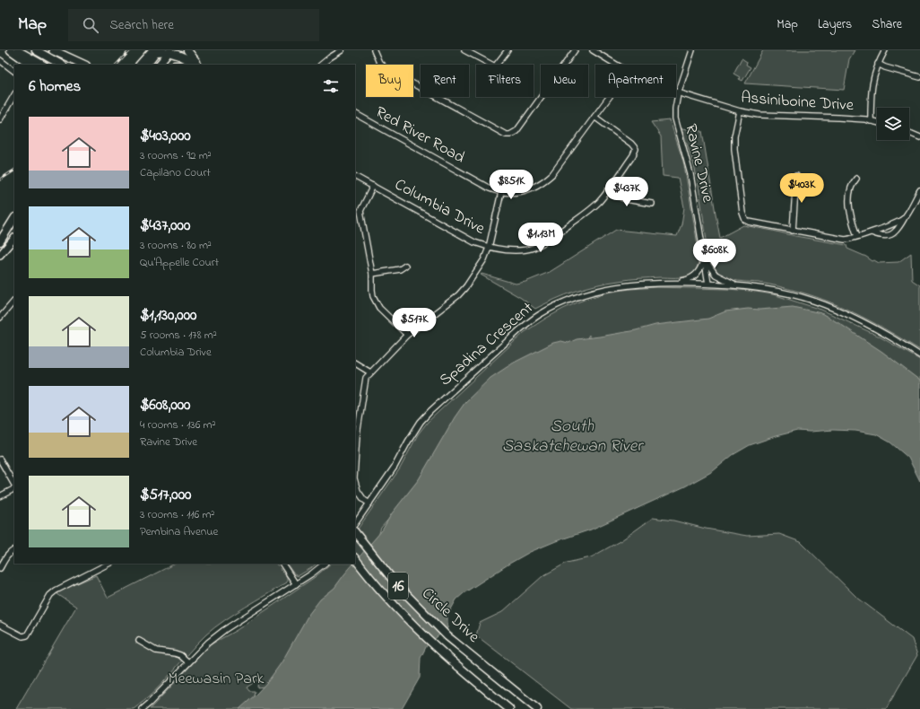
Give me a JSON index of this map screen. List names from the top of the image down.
{
  "streets": {
    "highway": ["16", "Circle Drive"],
    "street": [
      "Assiniboine Drive",
      "Red River Road",
      "Ravine Drive",
      "Columbia Drive",
      "Spadina Crescent"
    ]
  },
  "crossings": [
    ["Assiniboine Drive", "Ravine Drive"],
    ["Red River Road", "Columbia Drive"],
    ["Ravine Drive", "Spadina Crescent"]
  ],
  "water": ["South Saskatchewan River"],
  "parks": ["Meewasin Park"],
  "page": {
    "header": "Map",
    "search": "Search here",
    "nav": ["Map", "Layers", "Share"],
    "chip": [
      "Buy",
      "Rent",
      "Filters",
      "New",
      "Apartment"
    ],
    "heading": "6 homes",
    "list": [
      {
        "name": "$403,000",
        "note": "3 rooms · 92 m² · Capilano Court"
      },
      {
        "name": "$437,000",
        "note": "3 rooms · 80 m² · Qu'Appelle Court"
      },
      {
        "name": "$1,130,000",
        "note": "5 rooms · 178 m² · Columbia Drive"
      },
      {
        "name": "$608,000",
        "note": "4 rooms · 136 m² · Ravine Drive"
      },
      {
        "name": "$517,000",
        "note": "3 rooms · 116 m² · Pembina Avenue"
      }
    ],
    "price": [
      "$851K",
      "$403K",
      "$437K",
      "$1.13M",
      "$608K",
      "$517K"
    ]
  }
}
